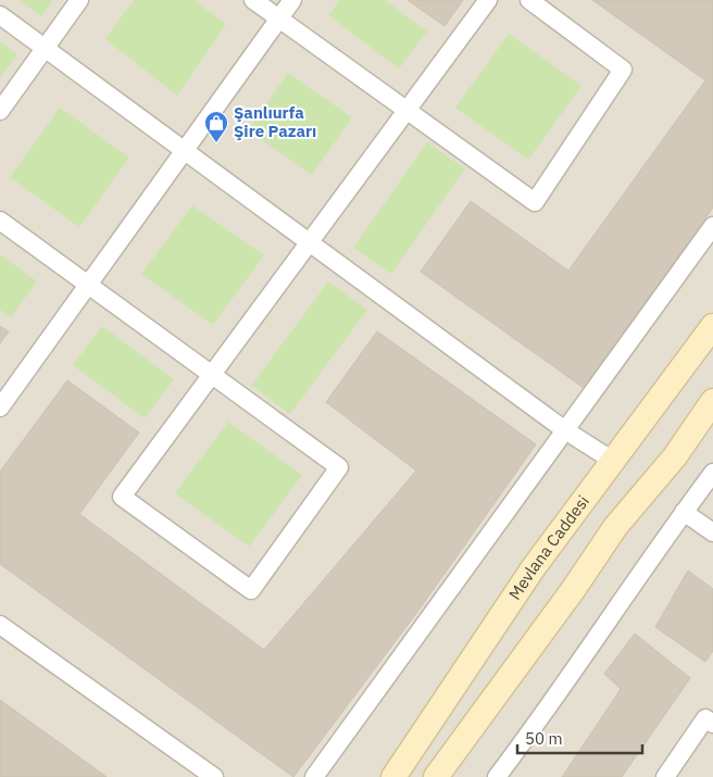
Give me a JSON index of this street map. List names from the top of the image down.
{
  "streets": {
    "main road": ["Mevlana Caddesi"]
  },
  "places": {
    "shop": ["Şanlıurfa Şire Pazarı"]
  },
  "scale_bar": "50 m"
}
